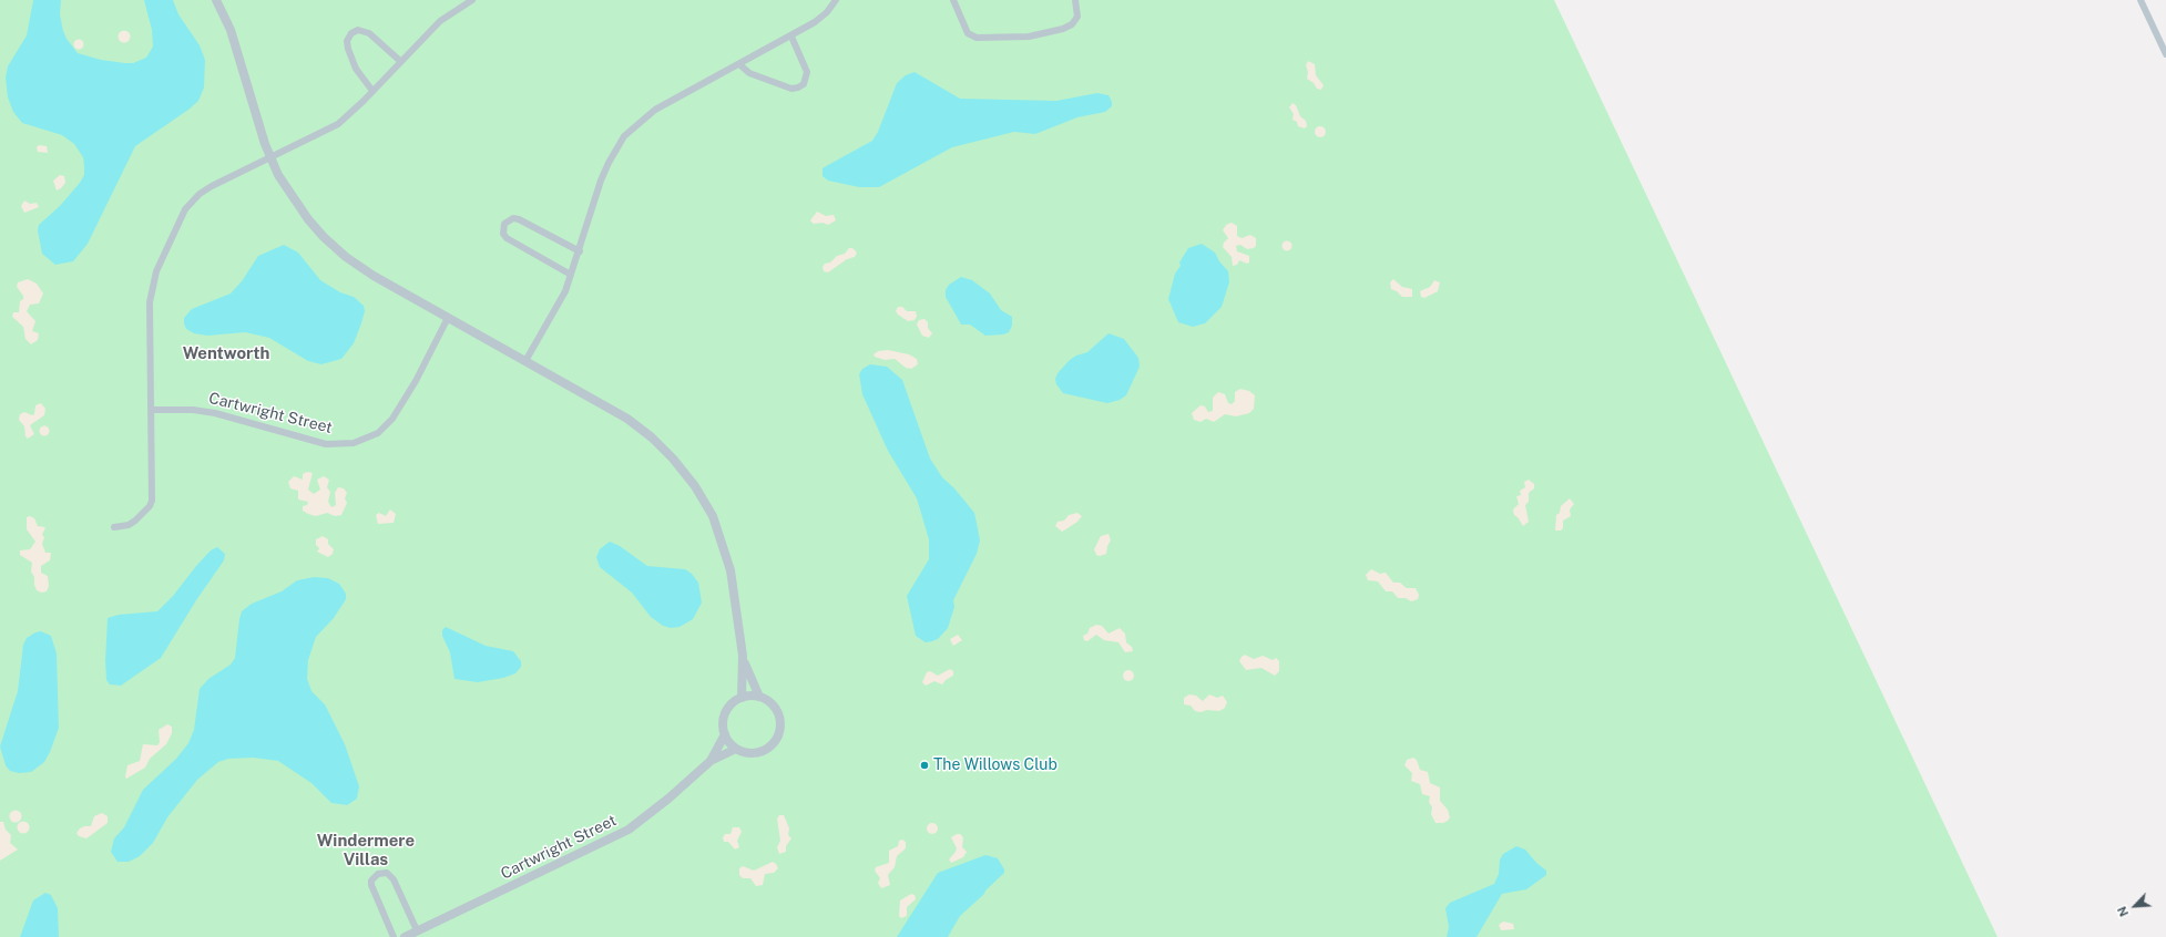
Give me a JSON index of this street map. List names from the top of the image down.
{
  "streets": {
    "street": ["Cartwright Street"]
  },
  "districts": ["Wentworth", "Windermere Villas"],
  "places": ["The Willows Club"],
  "north": "bottom left"
}
